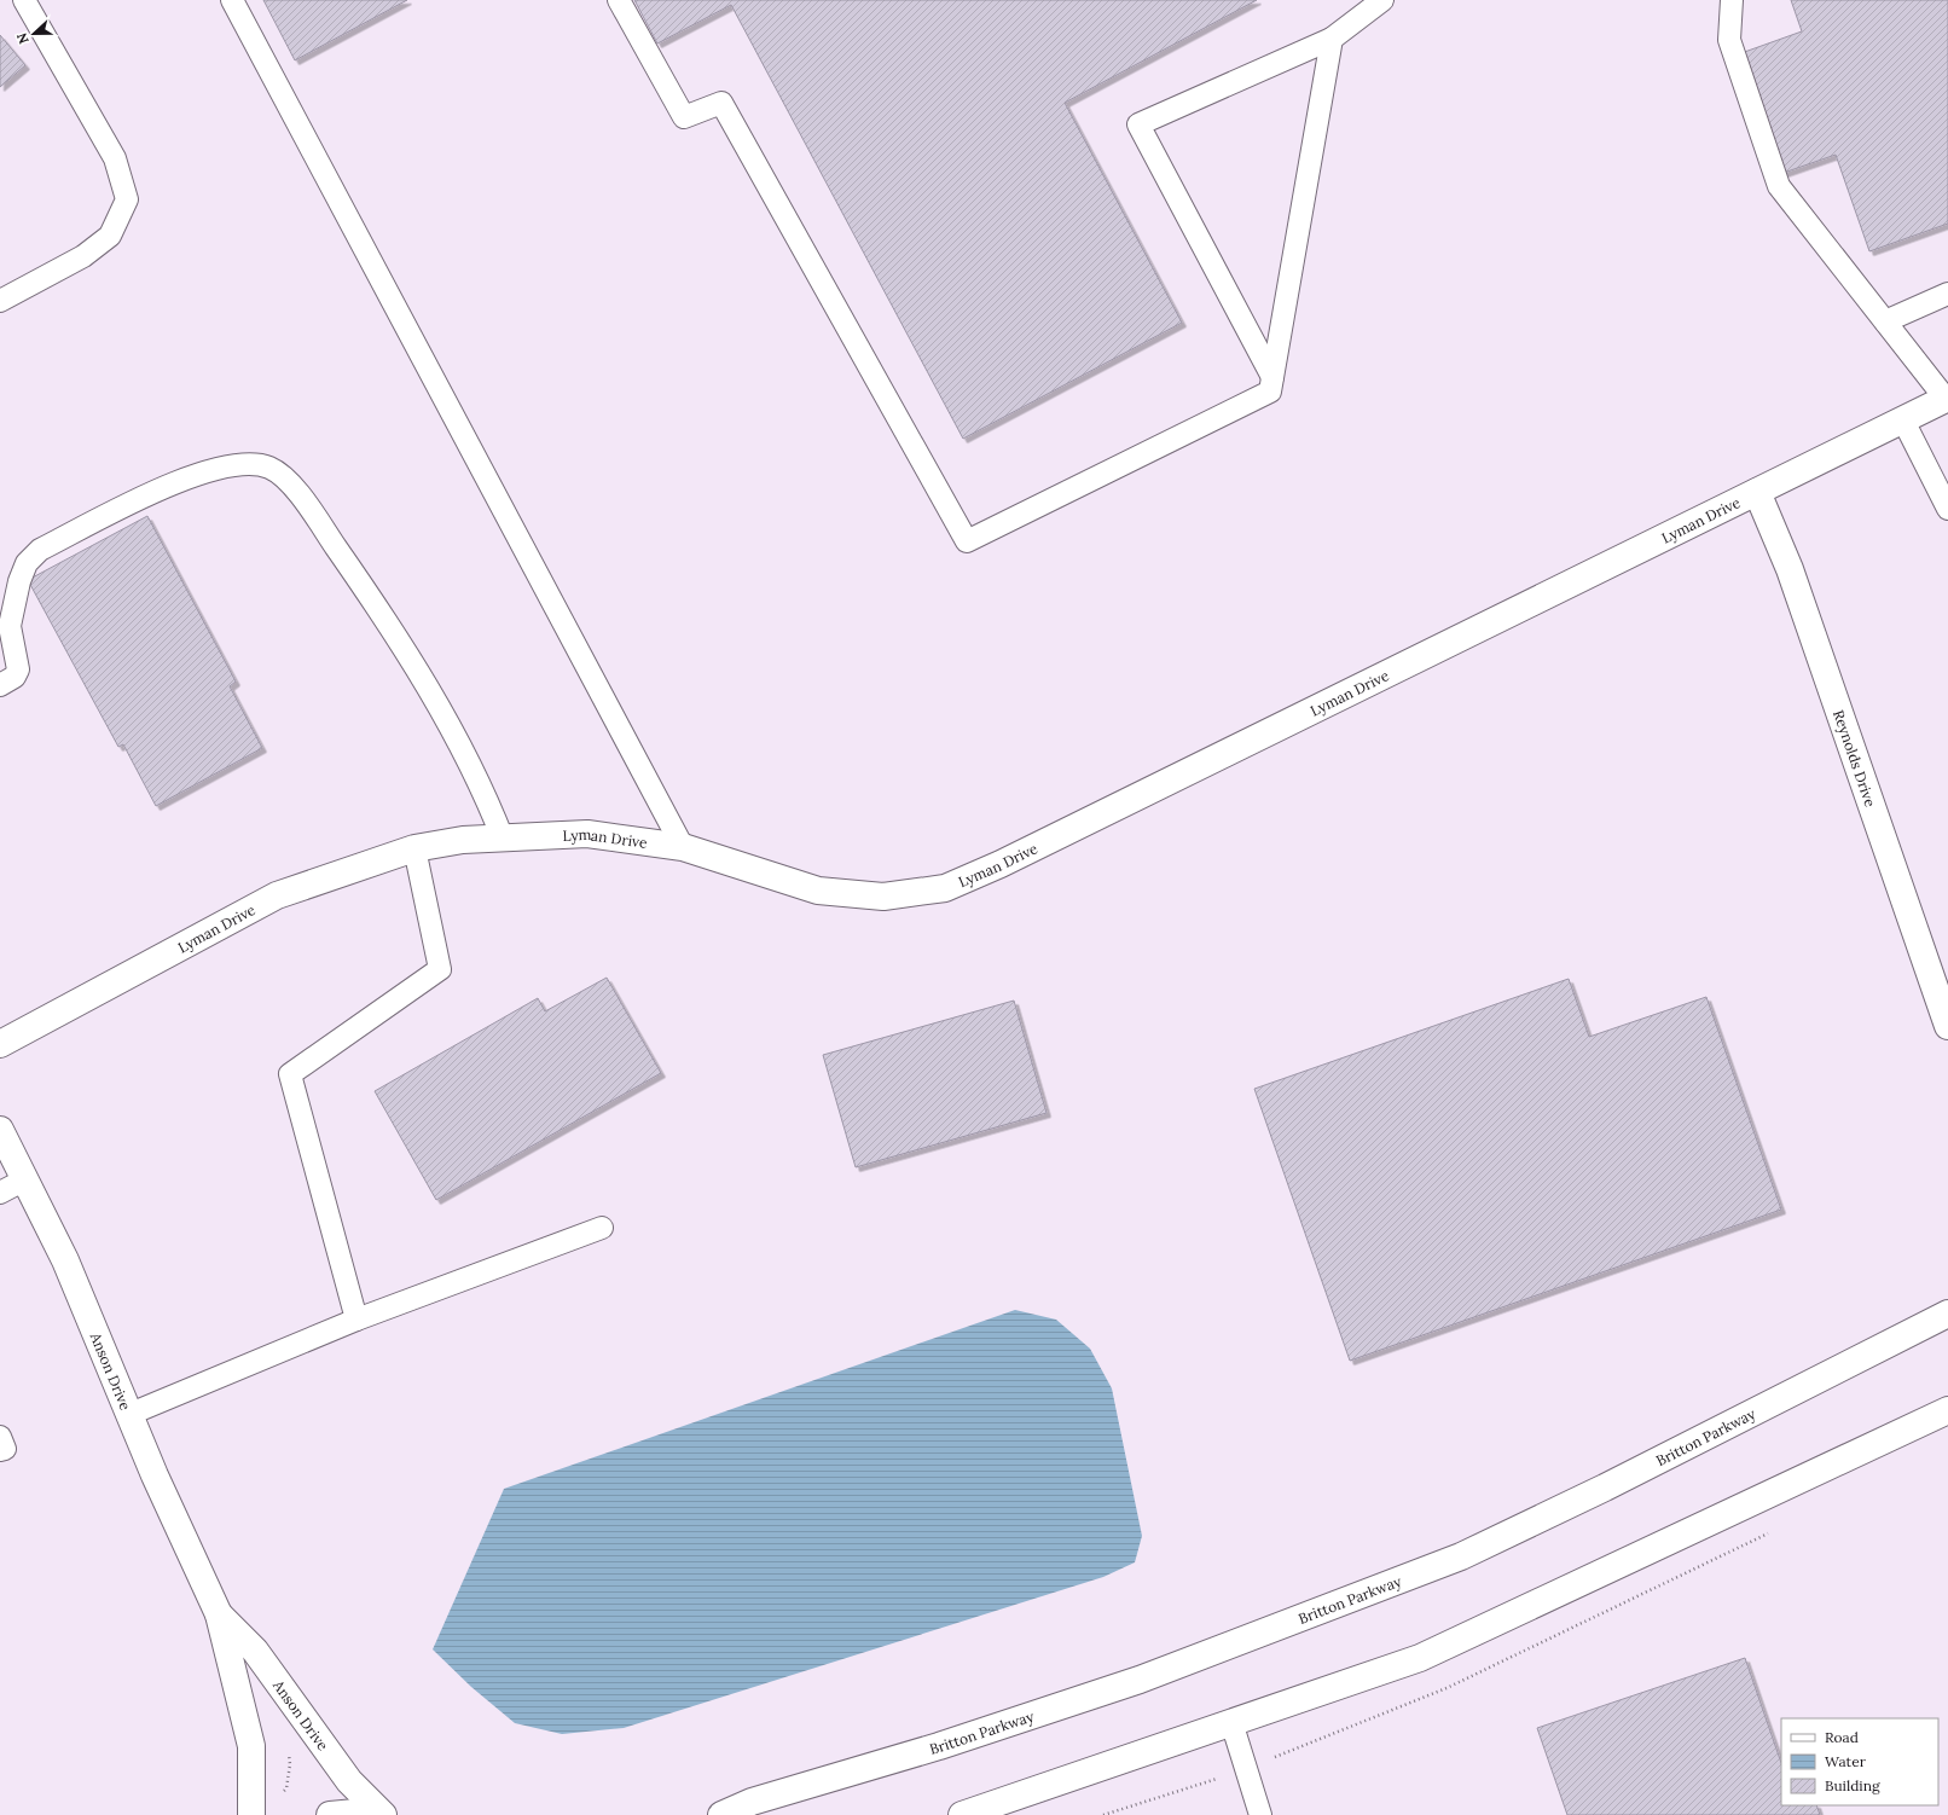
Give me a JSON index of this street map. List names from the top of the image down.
{
  "streets": {
    "street": [
      "Lyman Drive",
      "Reynolds Drive",
      "Anson Drive",
      "Britton Parkway"
    ]
  },
  "crossings": [
    ["Lyman Drive", "Reynolds Drive"]
  ],
  "legend": ["Road", "Water", "Building"],
  "north": "left"
}
